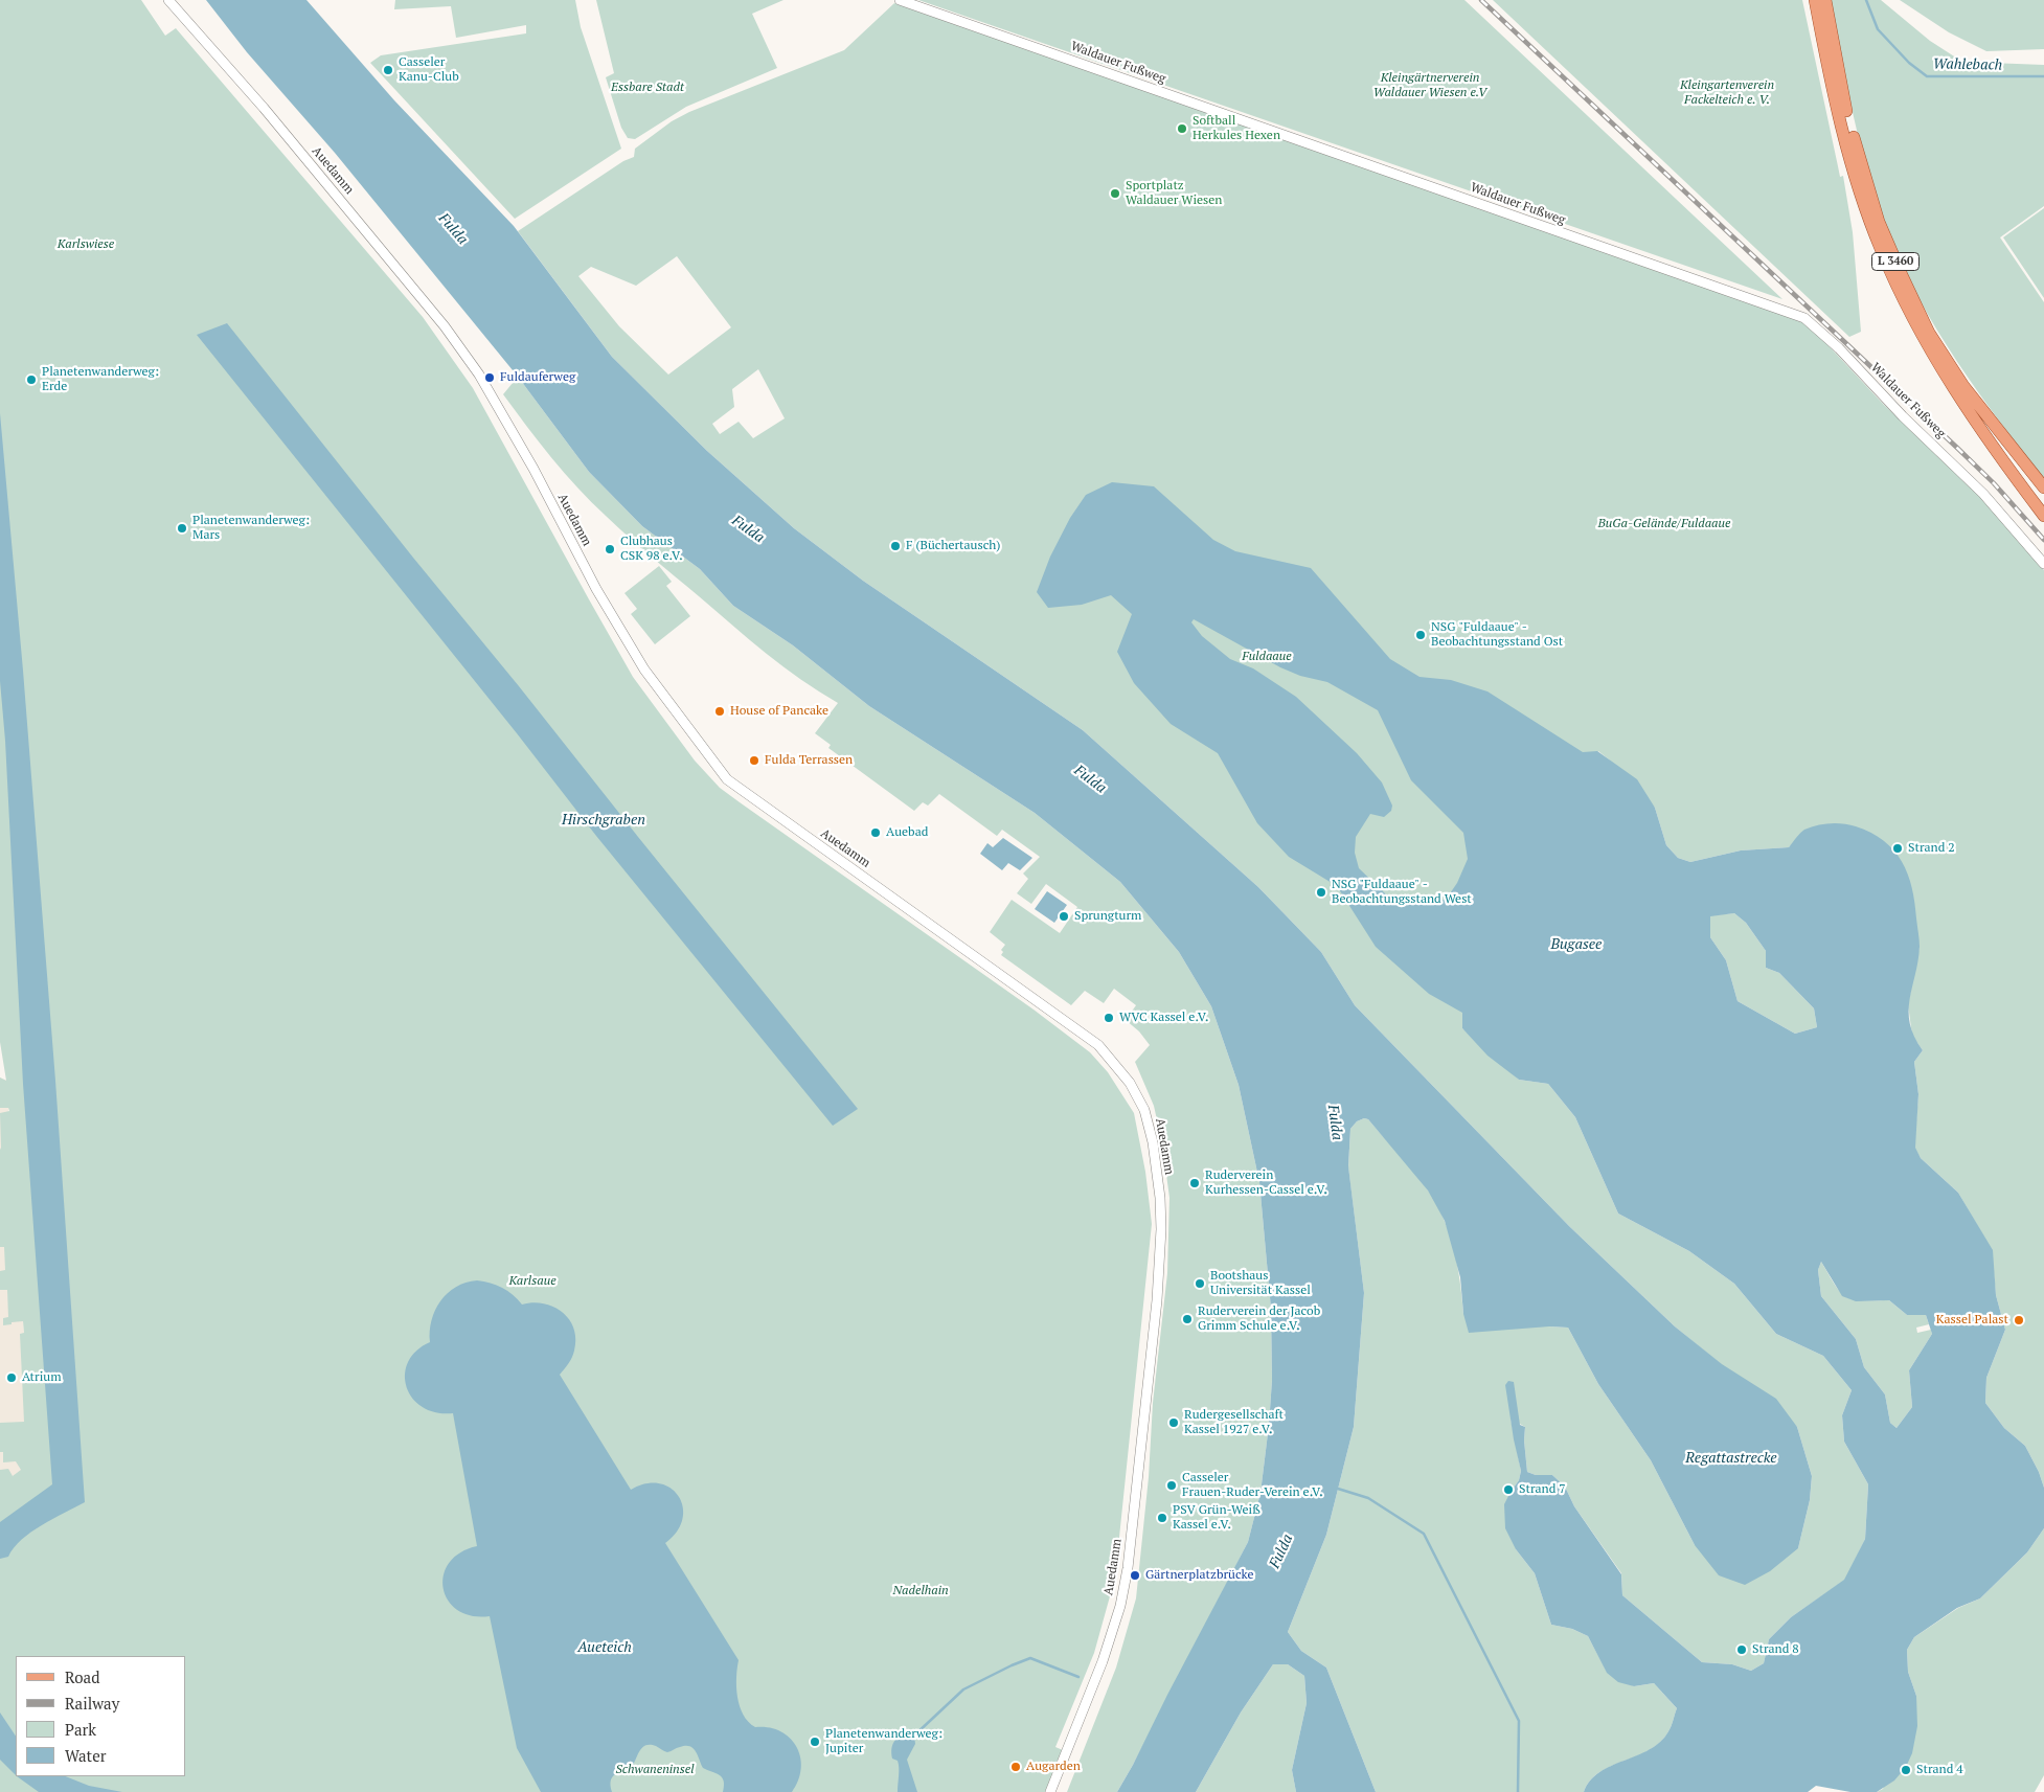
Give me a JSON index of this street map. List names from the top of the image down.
{
  "streets": {
    "main road": ["L 3460"],
    "street": ["Waldauer Fußweg", "Auedamm"]
  },
  "water": [
    "Wahlebach",
    "Fulda",
    "Hirschgraben",
    "Bugasee",
    "Regattastrecke",
    "Aueteich"
  ],
  "parks": [
    "Kleingärtnerverein Waldauer Wiesen e.V",
    "Kleingartenverein Fackelteich e. V.",
    "Essbare Stadt",
    "Karlswiese",
    "BuGa-Gelände/Fuldaaue",
    "Fuldaaue",
    "Karlsaue",
    "Nadelhain",
    "Schwaneninsel"
  ],
  "places": [
    "Casseler Kanu-Club",
    "Softball Herkules Hexen",
    "Sportplatz Waldauer Wiesen",
    "Fuldauferweg",
    "Planetenwanderweg: Erde",
    "Planetenwanderweg: Mars",
    "F (Büchertausch)",
    "Clubhaus CSK 98 e.V.",
    "NSG \"Fuldaaue\" - Beobachtungsstand Ost",
    "House of Pancake",
    "Fulda Terrassen",
    "Auebad",
    "Strand 2",
    "NSG \"Fuldaaue\" - Beobachtungsstand West",
    "Sprungturm",
    "WVC Kassel e.V.",
    "Ruderverein Kurhessen-Cassel e.V.",
    "Bootshaus Universität Kassel",
    "Ruderverein der Jacob Grimm Schule e.V.",
    "Kassel Palast",
    "Atrium",
    "Rudergesellschaft Kassel 1927 e.V.",
    "Casseler Frauen-Ruder-Verein e.V.",
    "Strand 7",
    "PSV Grün-Weiß Kassel e.V.",
    "Gärtnerplatzbrücke",
    "Strand 8",
    "Planetenwanderweg: Jupiter",
    "Augarden",
    "Strand 4"
  ],
  "legend": [
    "Road",
    "Railway",
    "Park",
    "Water"
  ]
}
